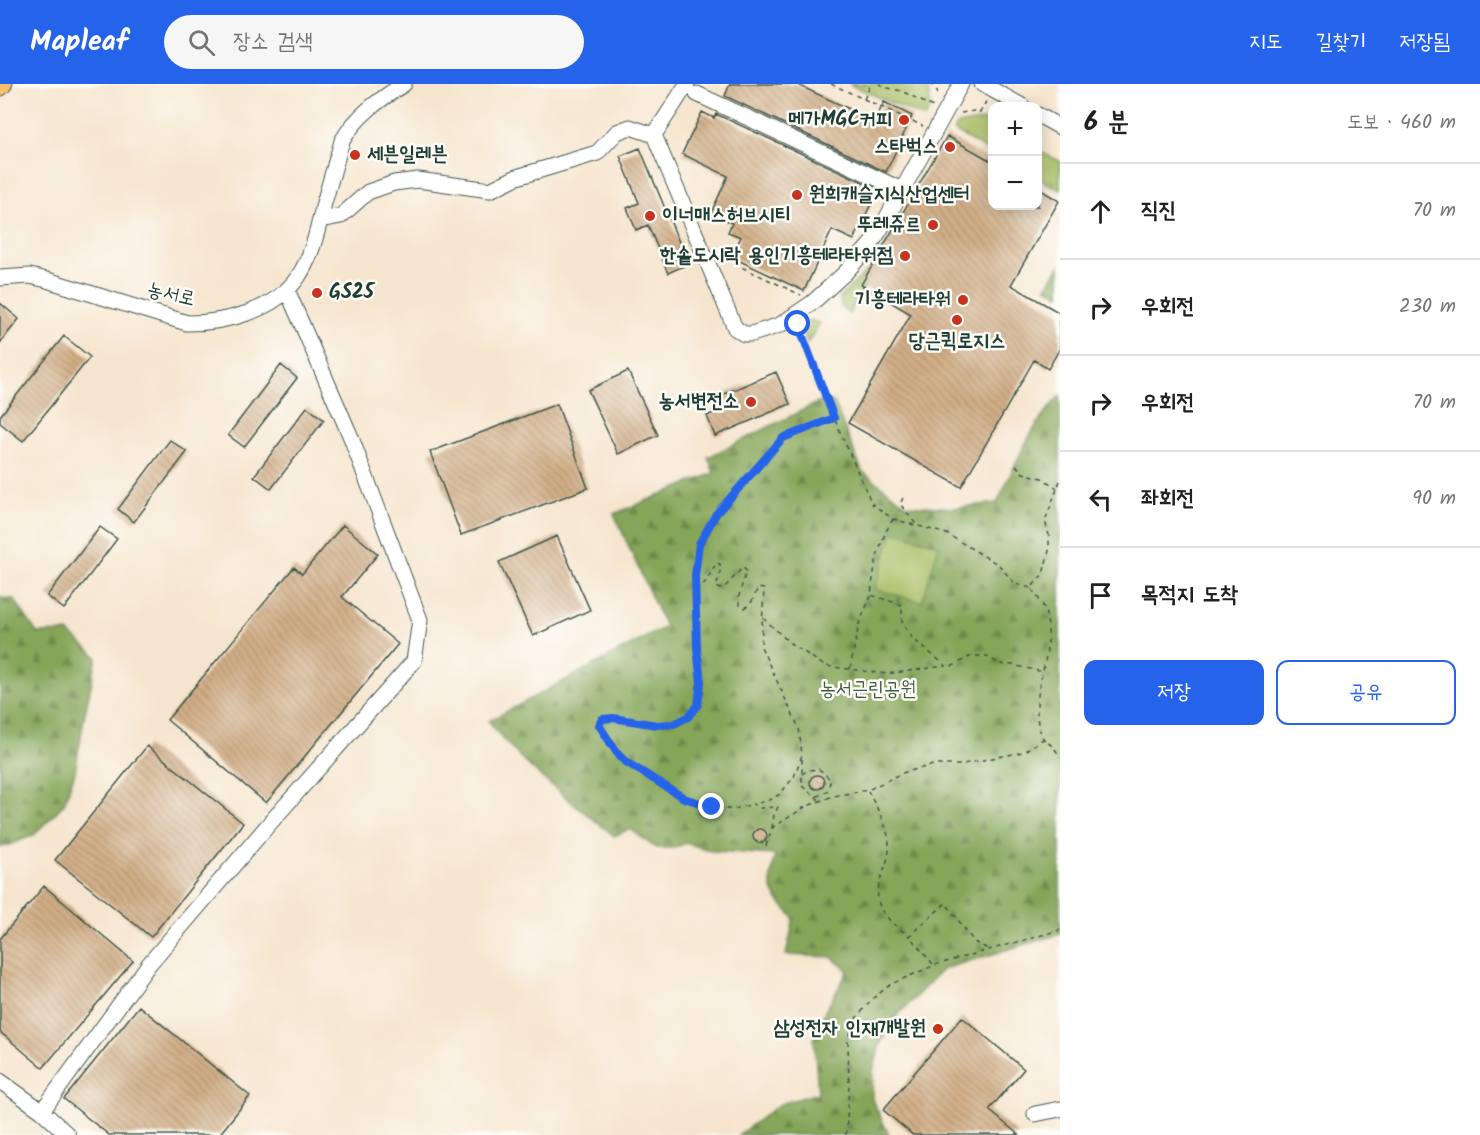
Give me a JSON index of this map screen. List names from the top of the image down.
{
  "streets": {
    "street": ["농서로"]
  },
  "parks": ["농서근린공원"],
  "places": [
    "메가MGC커피",
    "스타벅스",
    "세븐일레븐",
    "원희캐슬지식산업센터",
    "이너매스허브시티",
    "뚜레쥬르",
    "한솥도시락 용인기흥테라타워점",
    "GS25",
    "기흥테라타워",
    "당근퀵로지스",
    "농서변전소",
    "삼성전자 인재개발원"
  ],
  "page": {
    "header": "Mapleaf",
    "search": "장소 검색",
    "nav": ["지도", "길찾기", "저장됨"],
    "heading": ["6 분", "도보 · 460 m"],
    "map_buttons": ["+", "−"],
    "list": [
      ["직진", "70 m"],
      ["우회전", "230 m"],
      ["우회전", "70 m"],
      ["좌회전", "90 m"],
      "목적지 도착"
    ],
    "buttons": ["저장", "공유"]
  }
}
